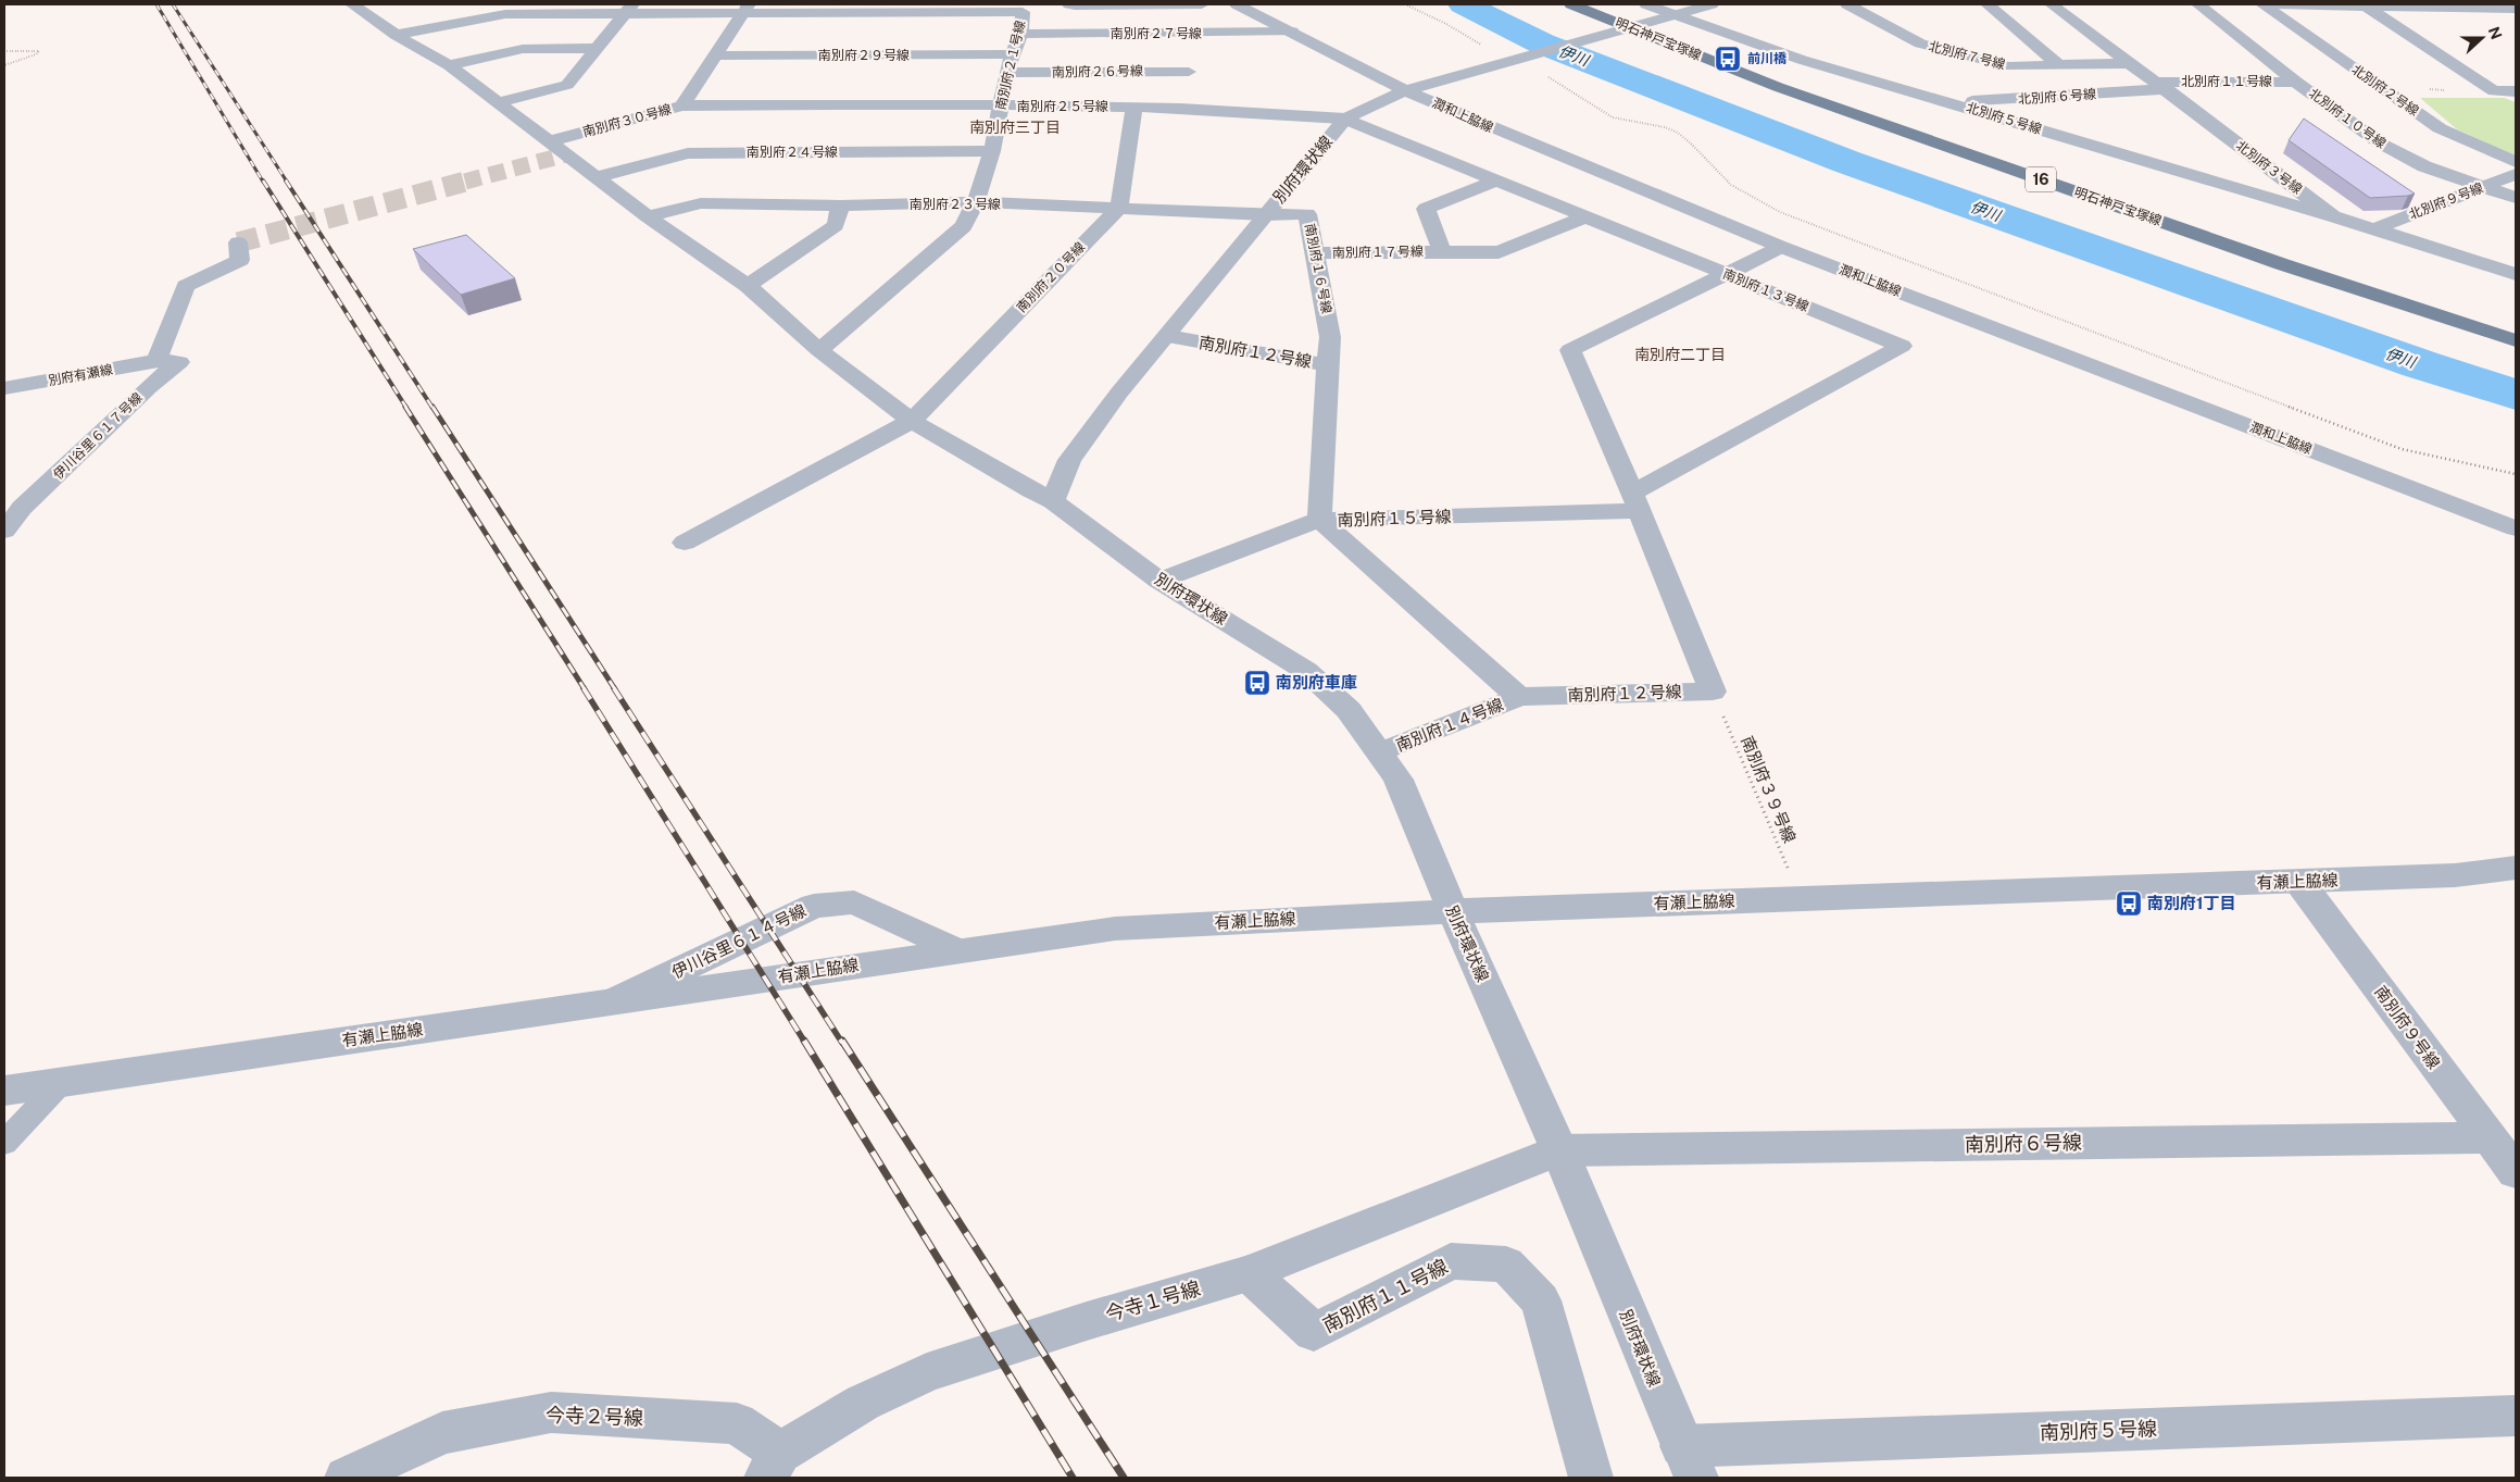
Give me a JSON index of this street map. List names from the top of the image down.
{
  "streets": {
    "main road": ["明石神戸宝塚線", "16"],
    "street": [
      "南別府２７号線",
      "南別府２９号線",
      "北別府７号線",
      "南別府２１号線",
      "南別府２６号線",
      "北別府１１号線",
      "北別府２号線",
      "北別府６号線",
      "南別府２５号線",
      "潤和上脇線",
      "北別府５号線",
      "北別府１０号線",
      "南別府３０号線",
      "南別府２４号線",
      "北別府３号線",
      "別府環状線",
      "北別府９号線",
      "南別府２３号線",
      "南別府１７号線",
      "南別府１６号線",
      "南別府２０号線",
      "南別府１３号線",
      "南別府１２号線",
      "別府有瀬線",
      "伊川谷里６１７号線",
      "南別府１５号線",
      "南別府１４号線",
      "有瀬上脇線",
      "伊川谷里６１４号線",
      "南別府９号線",
      "南別府６号線",
      "南別府１１号線",
      "今寺１号線",
      "今寺２号線",
      "南別府５号線"
    ],
    "path": ["南別府３９号線"]
  },
  "crossings": [
    ["南別府２７号線", "南別府２１号線"],
    ["南別府２７号線", "潤和上脇線"],
    ["明石神戸宝塚線", "別府環状線"],
    ["南別府２９号線", "南別府２１号線"],
    ["南別府２９号線", "南別府３０号線"],
    ["北別府７号線", "北別府３号線"],
    ["南別府２１号線", "南別府２６号線"],
    ["南別府２１号線", "南別府２５号線"],
    ["南別府２１号線", "南別府３０号線"],
    ["南別府２１号線", "南別府２４号線"],
    ["南別府２１号線", "南別府２３号線"],
    ["北別府１１号線", "北別府６号線"],
    ["北別府１１号線", "北別府１０号線"],
    ["北別府１１号線", "北別府３号線"],
    ["北別府６号線", "北別府５号線"],
    ["北別府６号線", "北別府３号線"],
    ["南別府２５号線", "南別府３０号線"],
    ["南別府２５号線", "別府環状線"],
    ["南別府２５号線", "南別府１３号線"],
    ["潤和上脇線", "別府環状線"],
    ["北別府５号線", "北別府３号線"],
    ["北別府５号線", "別府環状線"],
    ["北別府１０号線", "北別府９号線"],
    ["北別府３号線", "北別府９号線"],
    ["別府環状線", "南別府２３号線"],
    ["別府環状線", "南別府１６号線"],
    ["別府環状線", "南別府１３号線"],
    ["別府環状線", "南別府１２号線"],
    ["別府環状線", "南別府１５号線"],
    ["別府環状線", "南別府１４号線"],
    ["別府環状線", "有瀬上脇線"],
    ["別府環状線", "南別府６号線"],
    ["別府環状線", "今寺１号線"],
    ["別府環状線", "南別府５号線"],
    ["南別府２３号線", "南別府１６号線"],
    ["南別府２３号線", "南別府２０号線"],
    ["南別府１７号線", "南別府１６号線"],
    ["南別府１７号線", "南別府１３号線"],
    ["南別府１６号線", "南別府１２号線"],
    ["南別府１３号線", "南別府１５号線"],
    ["南別府１２号線", "南別府１５号線"],
    ["南別府１２号線", "南別府１４号線"],
    ["南別府１２号線", "南別府３９号線"],
    ["別府有瀬線", "伊川谷里６１７号線"],
    ["南別府３９号線", "有瀬上脇線"],
    ["有瀬上脇線", "伊川谷里６１４号線"],
    ["有瀬上脇線", "南別府９号線"],
    ["南別府９号線", "南別府６号線"],
    ["南別府６号線", "今寺１号線"],
    ["南別府１１号線", "今寺１号線"],
    ["今寺１号線", "今寺２号線"]
  ],
  "districts": ["南別府三丁目", "南別府二丁目"],
  "water": ["伊川"],
  "places": {
    "bus stop": ["前川橋", "南別府車庫", "南別府1丁目"]
  },
  "north": "right"
}
